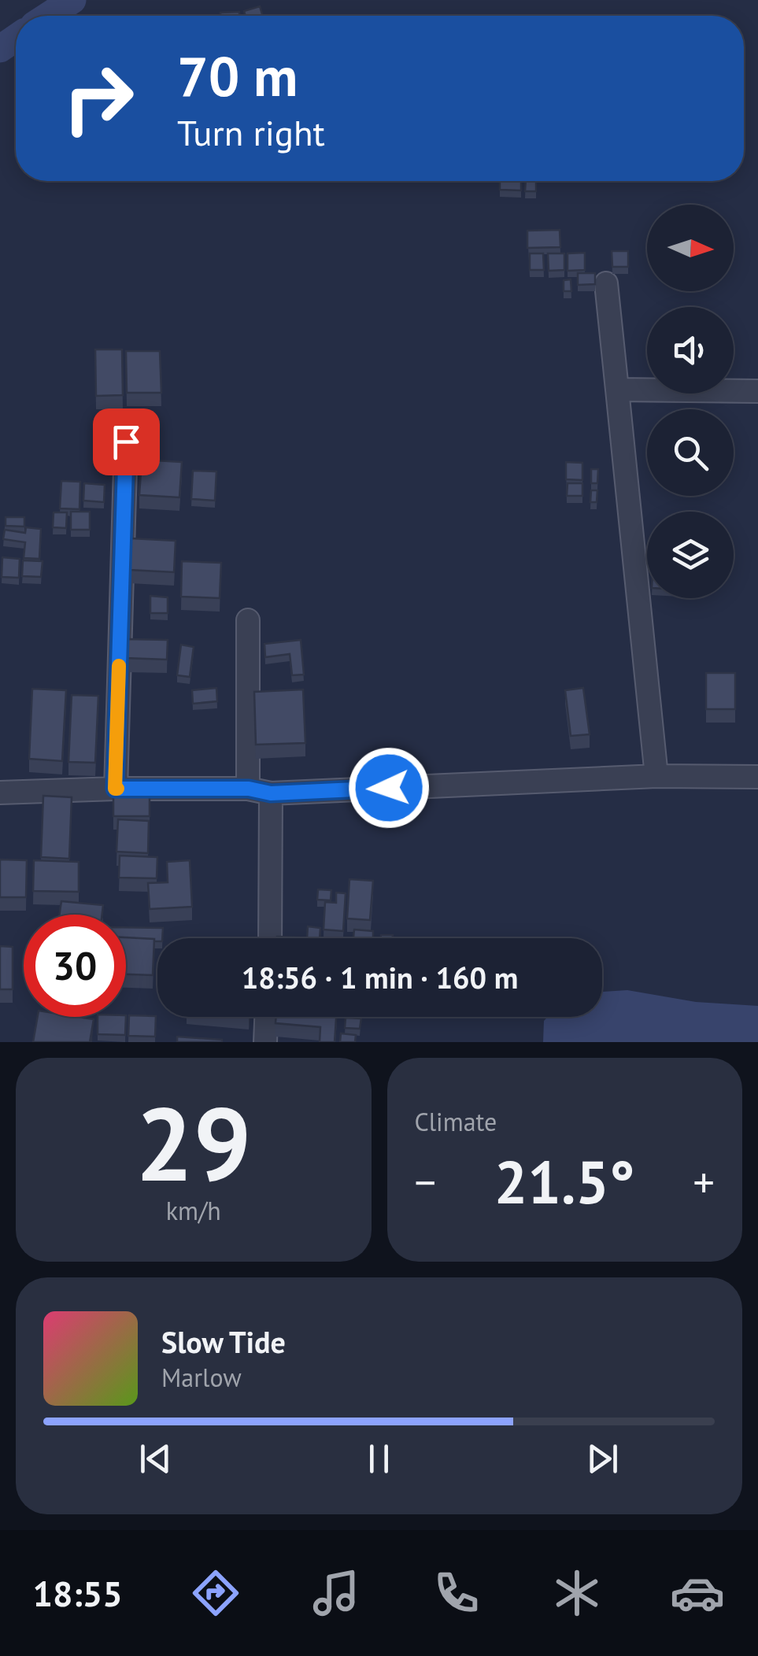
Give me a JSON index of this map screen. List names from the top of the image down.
{
  "north": "right",
  "page": {
    "turn": ["70 m", "Turn right"],
    "limit": "30",
    "trip": "18:56 · 1 min · 160 m",
    "tile": [
      ["29", "km/h"],
      "Climate"
    ],
    "heat": ["−", "21.5°", "+"],
    "song": ["Slow Tide", "Marlow"],
    "tabs": "18:55"
  }
}
